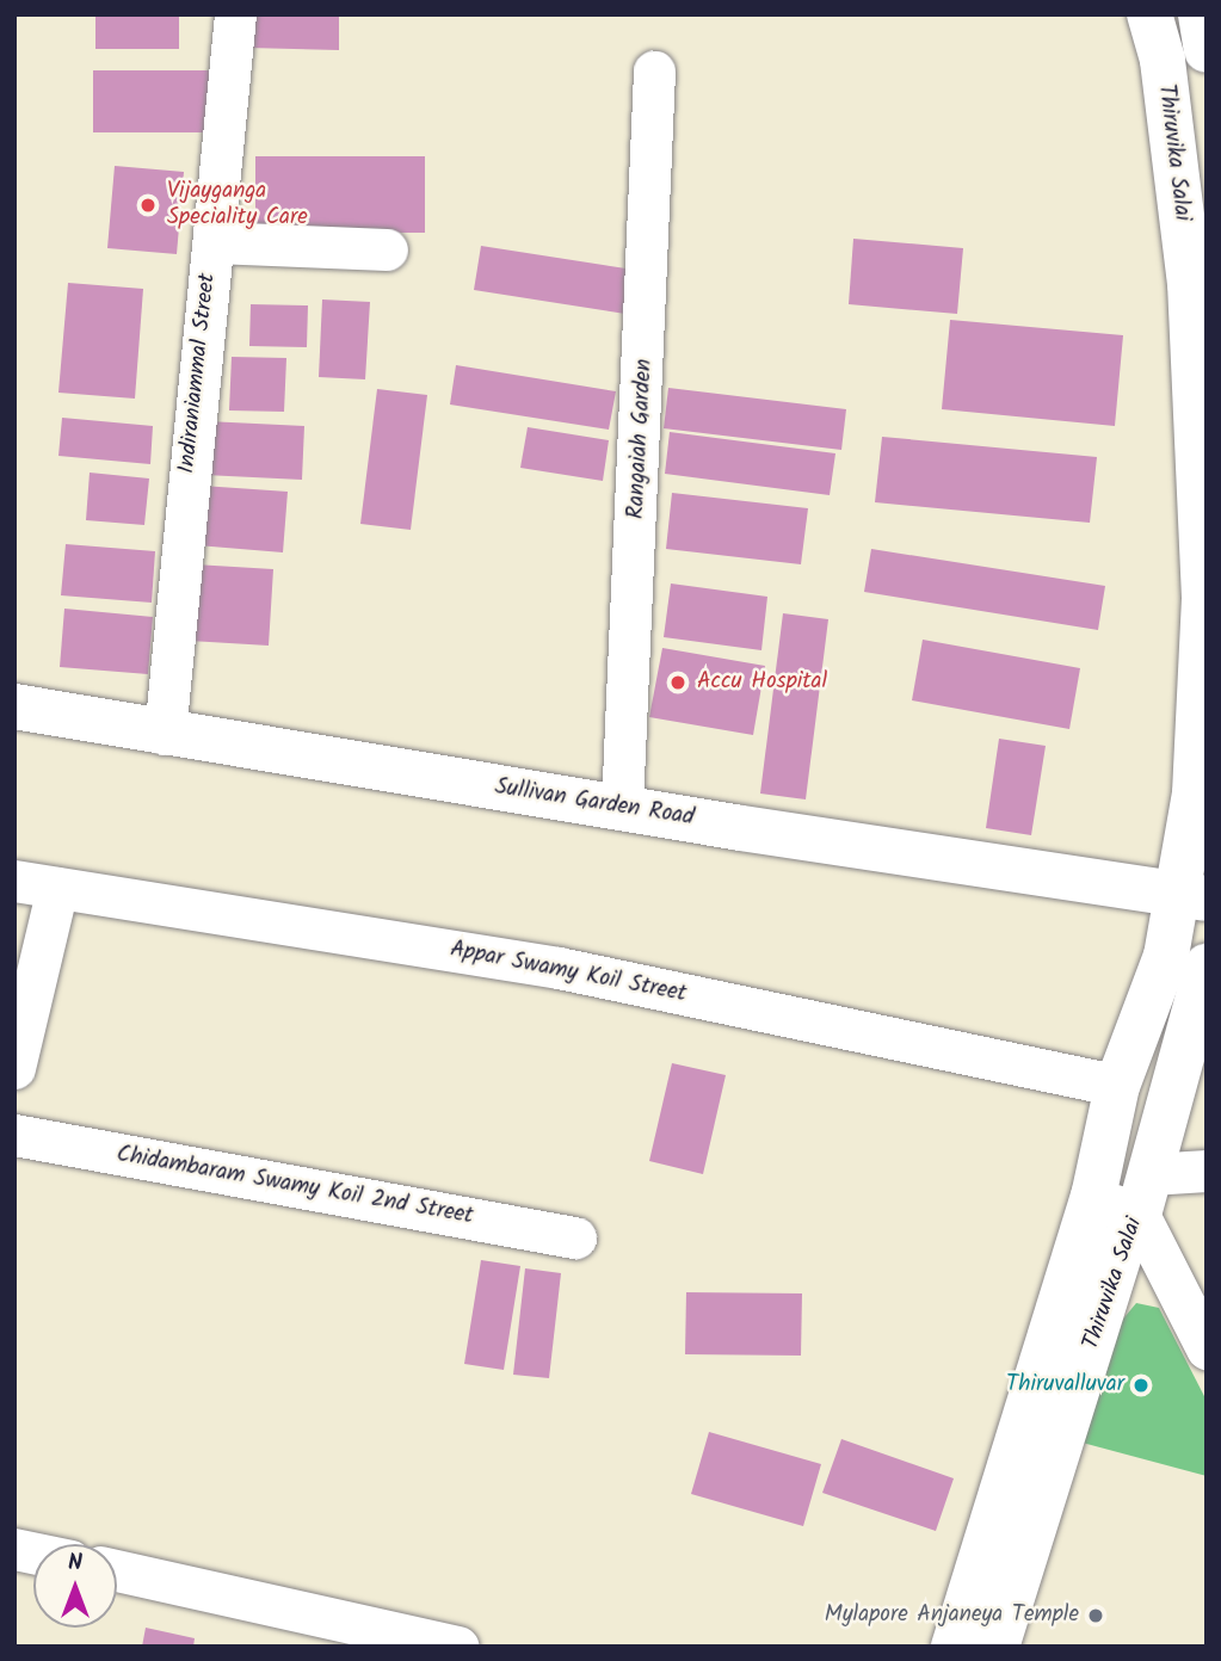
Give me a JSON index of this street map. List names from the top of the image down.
{
  "streets": {
    "main road": ["Thiruvika Salai", "Sullivan Garden Road"],
    "street": [
      "Indiraniammal Street",
      "Rangaiah Garden",
      "Appar Swamy Koil Street",
      "Chidambaram Swamy Koil 2nd Street"
    ]
  },
  "crossings": [
    ["Thiruvika Salai", "Sullivan Garden Road"],
    ["Indiraniammal Street", "Sullivan Garden Road"],
    ["Rangaiah Garden", "Sullivan Garden Road"]
  ],
  "places": [
    "Vijayganga Speciality Care",
    "Accu Hospital",
    "Thiruvalluvar",
    "Mylapore Anjaneya Temple"
  ],
  "north": "top"
}
